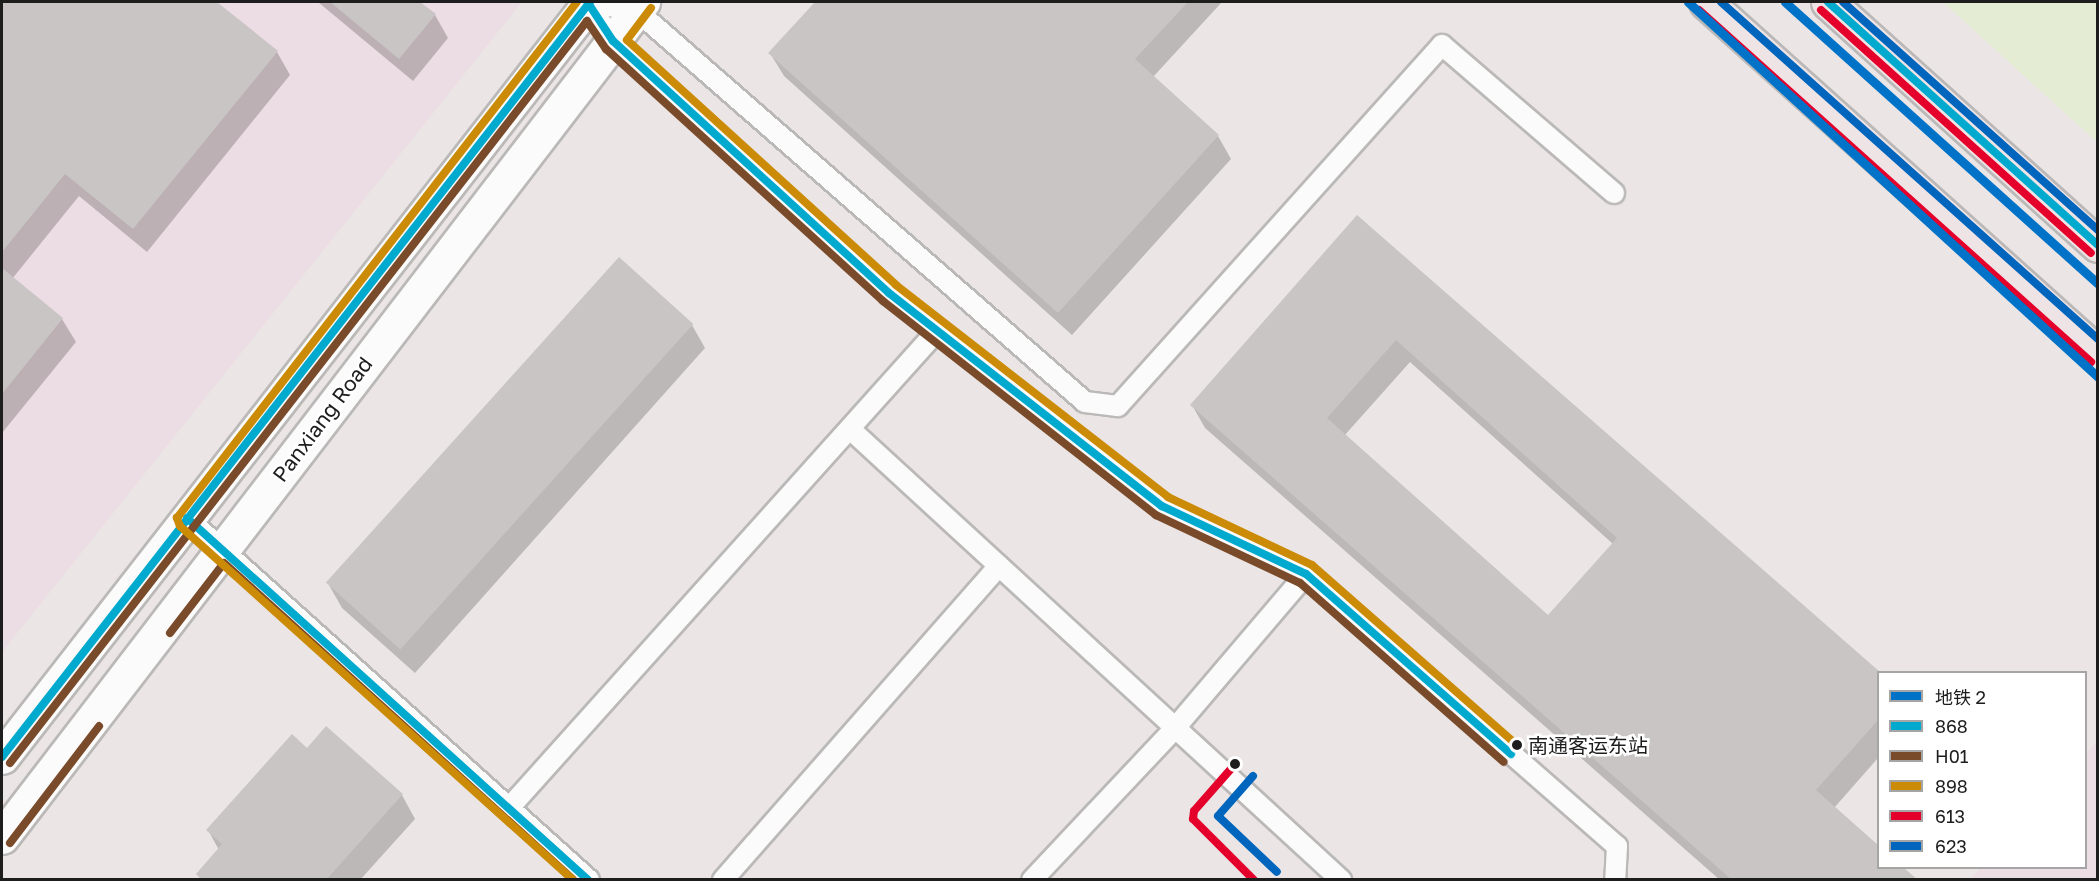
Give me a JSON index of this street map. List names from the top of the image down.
{
  "streets": {
    "street": ["Panxiang Road"]
  },
  "places": ["南通客运东站"],
  "lines": [
    "metro line 2",
    "transit line 868",
    "transit line 898",
    "transit line 623",
    "transit line 613",
    "transit line H01"
  ],
  "legend": [
    "地铁 2",
    "868",
    "H01",
    "898",
    "613",
    "623"
  ]
}
